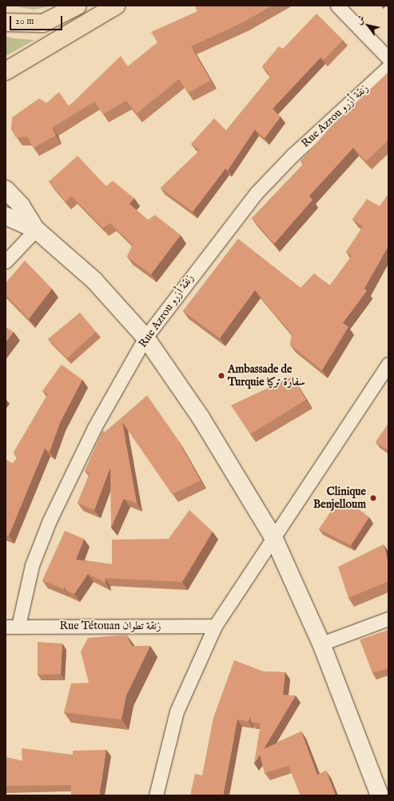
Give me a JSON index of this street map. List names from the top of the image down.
{
  "streets": {
    "street": ["Rue Azrou زنقة أزرو", "Rue Tétouan زنقة تطوان"]
  },
  "crossings": [
    ["Rue Azrou زنقة أزرو", "Rue Tétouan زنقة تطوان"]
  ],
  "places": ["Ambassade de Turquie سفارة تركيا", "Clinique Benjelloum"],
  "scale_bar": "20 m",
  "north": "top left"
}
